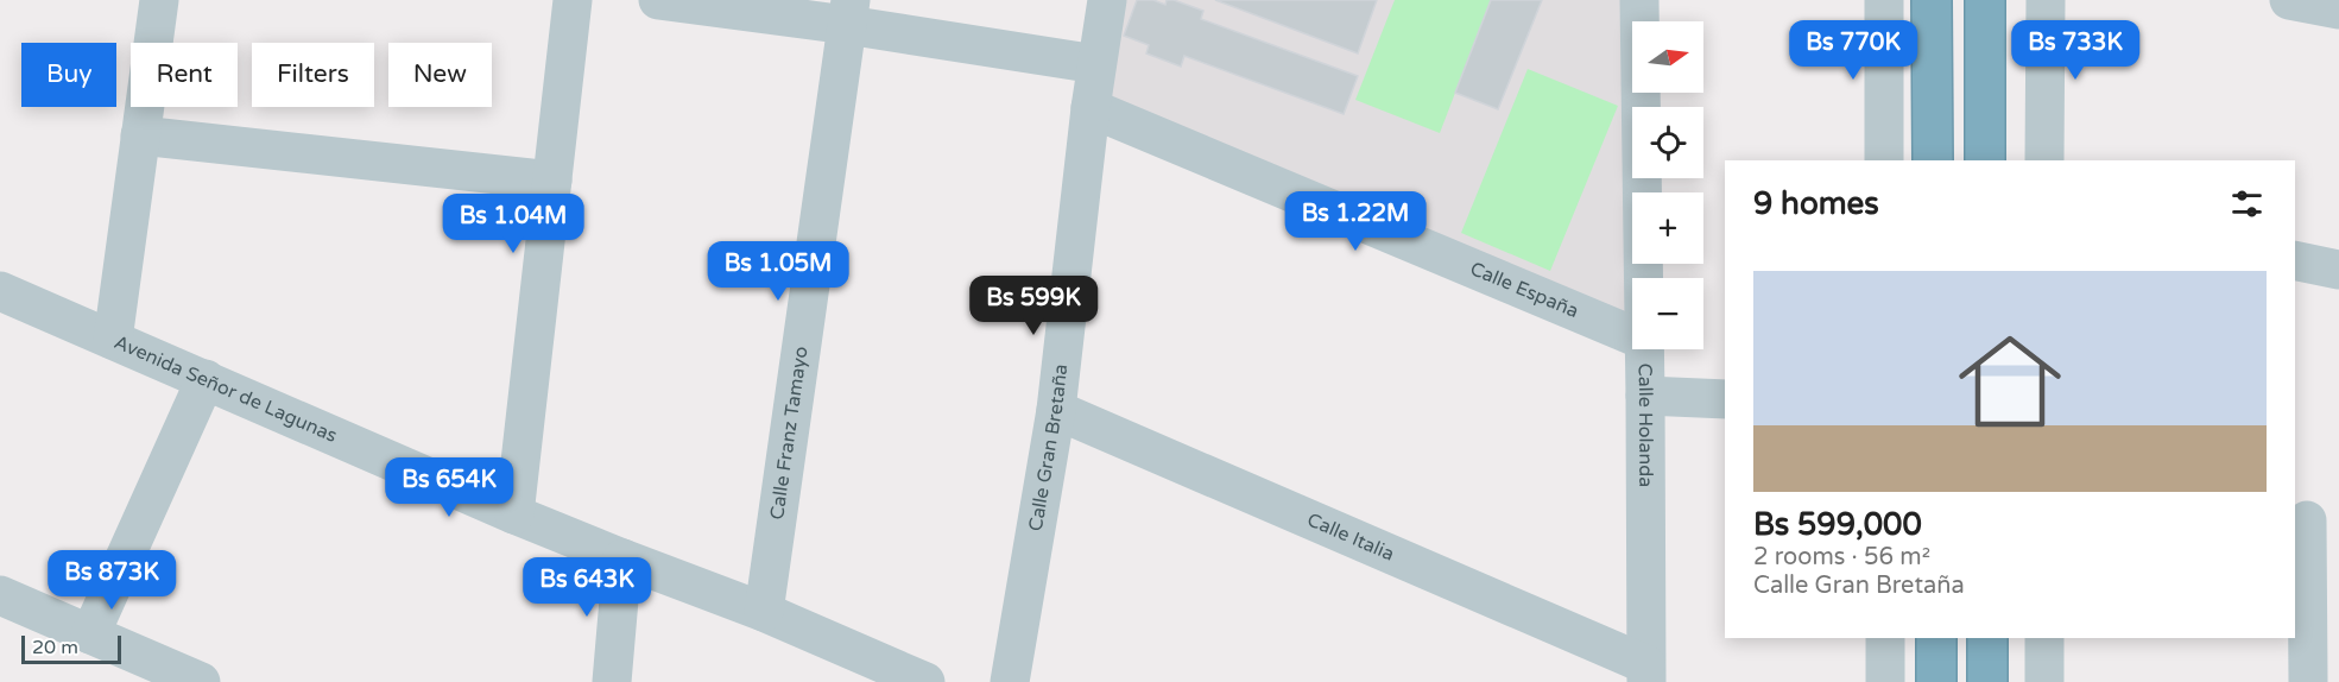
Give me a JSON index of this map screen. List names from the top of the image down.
{
  "streets": {
    "street": [
      "Calle España",
      "Avenida Señor de Lagunas",
      "Calle Holanda",
      "Calle Franz Tamayo",
      "Calle Gran Bretaña",
      "Calle Italia"
    ]
  },
  "crossings": [
    ["Calle España", "Calle Gran Bretaña"],
    ["Avenida Señor de Lagunas", "Calle Franz Tamayo"],
    ["Calle Holanda", "Calle Italia"],
    ["Calle Gran Bretaña", "Calle Italia"]
  ],
  "scale_bar": "20 m",
  "north": "right",
  "page": {
    "price": [
      "Bs 770K",
      "Bs 733K",
      "Bs 1.22M",
      "Bs 1.04M",
      "Bs 1.05M",
      "Bs 599K",
      "Bs 654K",
      "Bs 873K",
      "Bs 643K"
    ],
    "map_buttons": ["+", "−"],
    "chip": [
      "Buy",
      "Rent",
      "Filters",
      "New"
    ],
    "heading": "9 homes",
    "list": [
      {
        "name": "Bs 599,000",
        "note": "2 rooms · 56 m² · Calle Gran Bretaña"
      }
    ],
    "scale": "20 m"
  }
}
